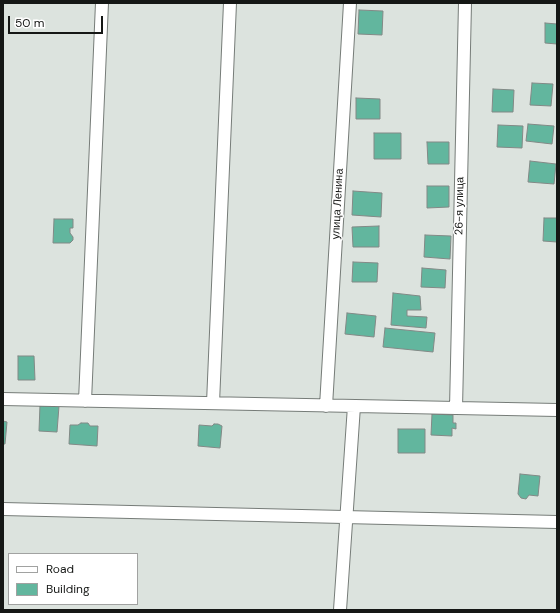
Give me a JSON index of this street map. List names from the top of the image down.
{
  "streets": {
    "street": ["улица Ленина", "26-я улица"]
  },
  "legend": ["Road", "Building"],
  "scale_bar": "50 m"
}
